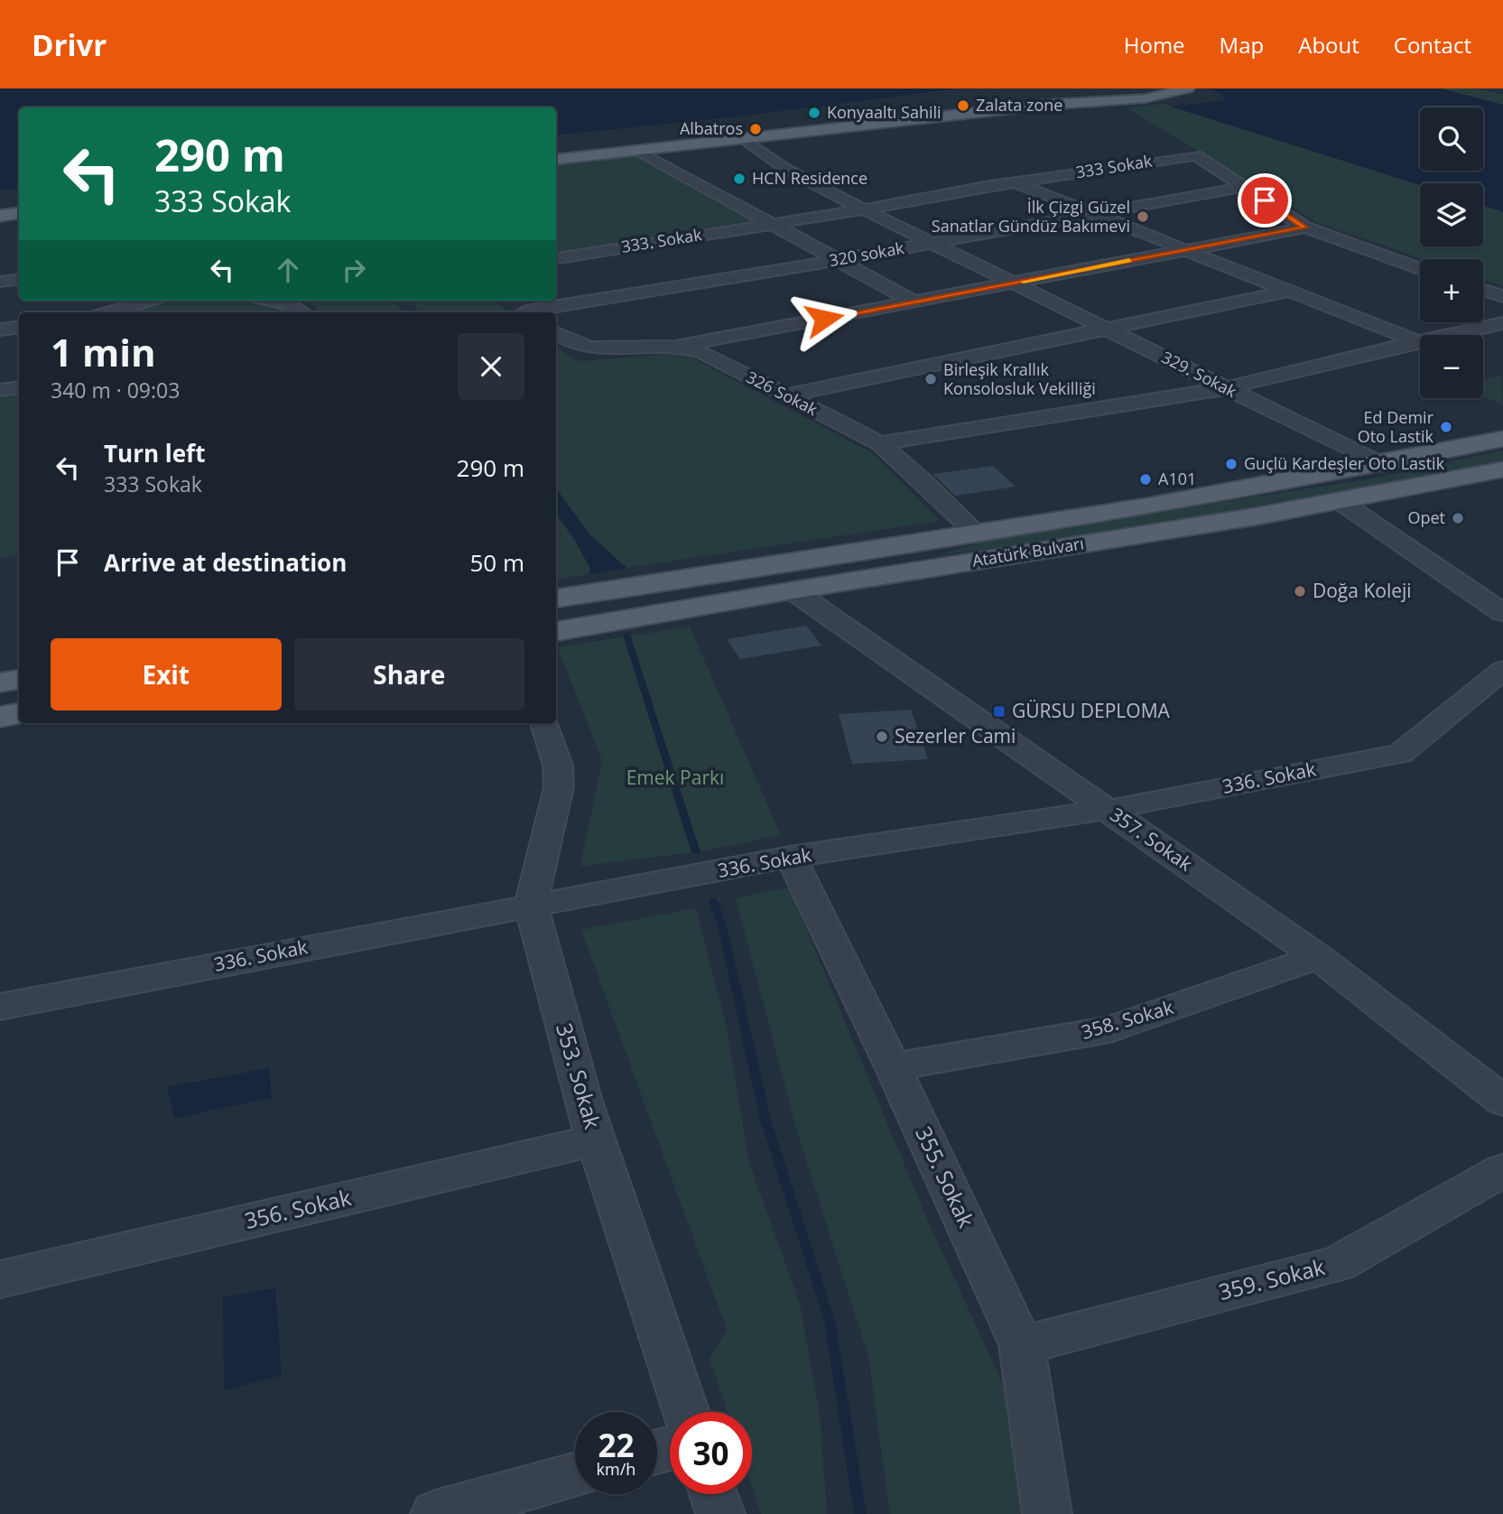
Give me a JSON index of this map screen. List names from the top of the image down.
{
  "streets": {
    "main road": ["Atatürk Bulvarı"],
    "street": [
      "333 Sokak",
      "333. Sokak",
      "320 sokak",
      "329. Sokak",
      "326 Sokak",
      "336. Sokak",
      "357. Sokak",
      "358. Sokak",
      "353. Sokak",
      "355. Sokak",
      "356. Sokak",
      "359. Sokak"
    ]
  },
  "crossings": [
    ["333 Sokak", "333. Sokak"],
    ["333 Sokak", "320 sokak"],
    ["333 Sokak", "329. Sokak"],
    ["320 sokak", "329. Sokak"],
    ["329. Sokak", "Atatürk Bulvarı"],
    ["326 Sokak", "Atatürk Bulvarı"],
    ["Atatürk Bulvarı", "357. Sokak"],
    ["336. Sokak", "357. Sokak"],
    ["336. Sokak", "353. Sokak"],
    ["336. Sokak", "355. Sokak"],
    ["357. Sokak", "358. Sokak"],
    ["358. Sokak", "355. Sokak"],
    ["353. Sokak", "356. Sokak"],
    ["355. Sokak", "359. Sokak"]
  ],
  "parks": ["Emek Parkı"],
  "places": {
    "other": [
      "Zalata zone",
      "Konyaaltı Sahili",
      "Albatros",
      "HCN Residence",
      "İlk Çizgi Güzel Sanatlar Gündüz Bakımevi",
      "Birleşik Krallık Konsolosluk Vekilliği",
      "Ed Demir Oto Lastik",
      "Guçlü Kardeşler Oto Lastik",
      "A101",
      "Opet",
      "Doğa Koleji",
      "Sezerler Cami"
    ],
    "transit": ["GÜRSU DEPLOMA"]
  },
  "page": {
    "header": "Drivr",
    "nav": [
      "Home",
      "Map",
      "About",
      "Contact"
    ],
    "map_buttons": ["+", "−"],
    "turn": ["290 m", "333 Sokak"],
    "heading": ["1 min", "340 m · 09:03"],
    "list": [
      {
        "name": "Turn left",
        "note": "333 Sokak",
        "value": "290 m"
      },
      {
        "name": "Arrive at destination",
        "value": "50 m"
      }
    ],
    "buttons": ["Exit", "Share"],
    "speed": "22 km/h",
    "limit": "30"
  }
}
